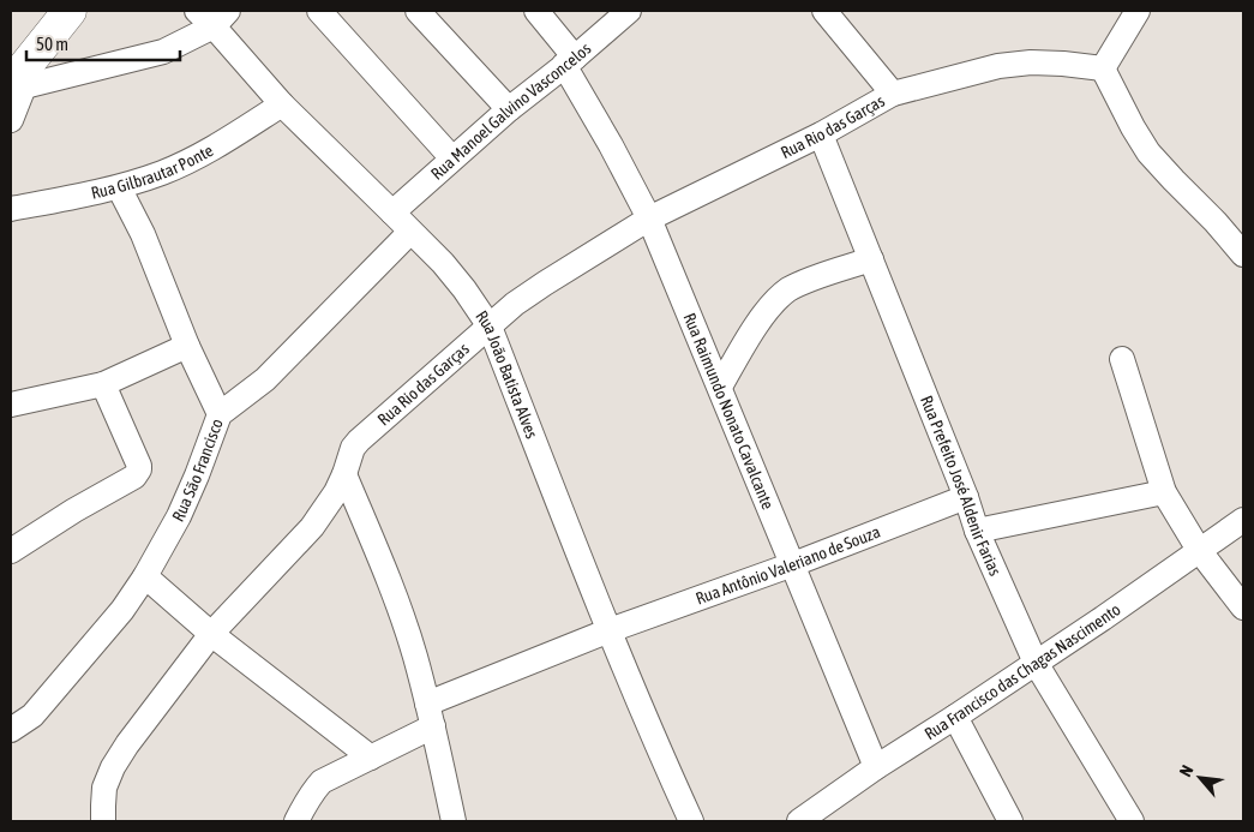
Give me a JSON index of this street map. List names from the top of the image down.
{
  "streets": {
    "street": [
      "Rua Manoel Galvino Vasconcelos",
      "Rua Rio das Garças",
      "Rua Gilbrautar Ponte",
      "Rua João Batista Alves",
      "Rua Raimundo Nonato Cavalcante",
      "Rua São Francisco",
      "Rua Prefeito José Aldenir Farias",
      "Rua Antônio Valeriano de Souza",
      "Rua Francisco das Chagas Nascimento"
    ]
  },
  "crossings": [
    ["Rua Manoel Galvino Vasconcelos", "Rua João Batista Alves"],
    ["Rua Manoel Galvino Vasconcelos", "Rua Raimundo Nonato Cavalcante"],
    ["Rua Rio das Garças", "Rua João Batista Alves"],
    ["Rua Rio das Garças", "Rua Raimundo Nonato Cavalcante"],
    ["Rua Rio das Garças", "Rua Prefeito José Aldenir Farias"],
    ["Rua Gilbrautar Ponte", "Rua João Batista Alves"],
    ["Rua João Batista Alves", "Rua São Francisco"],
    ["Rua João Batista Alves", "Rua Antônio Valeriano de Souza"],
    ["Rua Raimundo Nonato Cavalcante", "Rua Antônio Valeriano de Souza"],
    ["Rua Raimundo Nonato Cavalcante", "Rua Francisco das Chagas Nascimento"],
    ["Rua Prefeito José Aldenir Farias", "Rua Antônio Valeriano de Souza"],
    ["Rua Prefeito José Aldenir Farias", "Rua Francisco das Chagas Nascimento"]
  ],
  "scale_bar": "50 m",
  "north": "top left"
}
